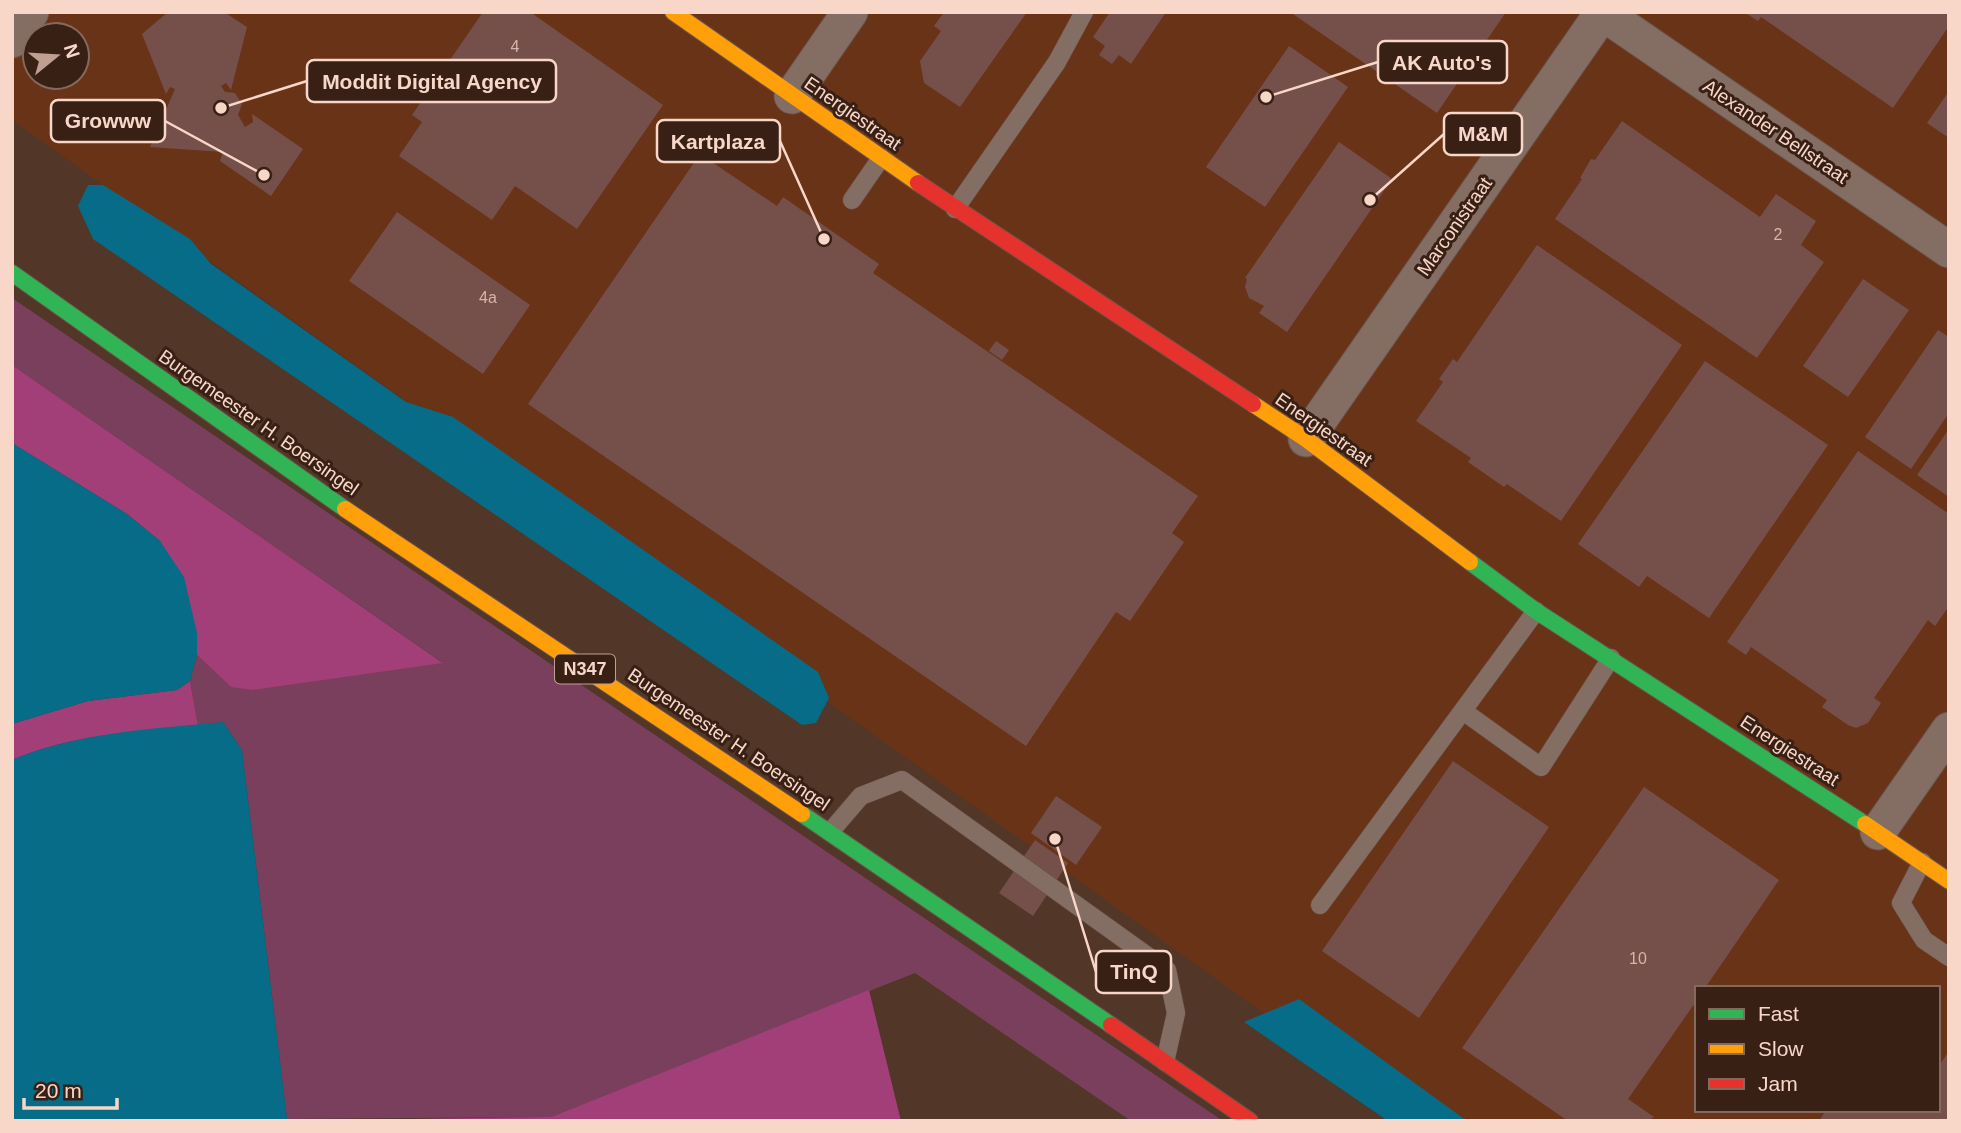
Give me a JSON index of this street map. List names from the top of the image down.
{
  "streets": {
    "street": [
      "Energiestraat",
      "Alexander Bellstraat",
      "Marconistraat",
      "Burgemeester H. Boersingel",
      "N347"
    ]
  },
  "crossings": [
    ["Energiestraat", "Marconistraat"],
    ["Alexander Bellstraat", "Marconistraat"]
  ],
  "places": [
    "AK Auto's",
    "Moddit Digital Agency",
    "Growww",
    "M&M",
    "Kartplaza",
    "TinQ"
  ],
  "house_numbers": [
    "4",
    "2",
    "4a",
    "10"
  ],
  "legend": ["Fast", "Slow", "Jam"],
  "scale_bar": "20 m",
  "north": "right"
}
